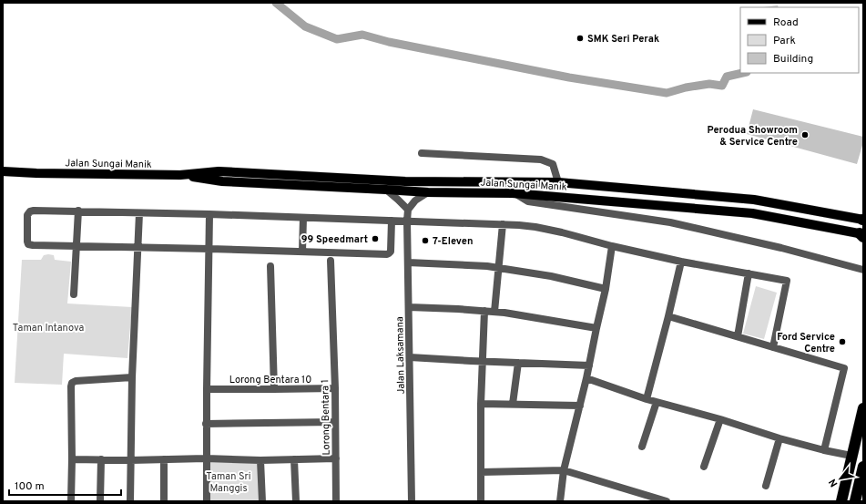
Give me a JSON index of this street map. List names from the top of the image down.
{
  "streets": {
    "main road": ["Jalan Sungai Manik"],
    "street": ["Jalan Laksamana", "Lorong Bentara 10", "Lorong Bentara 1"]
  },
  "crossings": [
    ["Lorong Bentara 10", "Lorong Bentara 1"]
  ],
  "parks": ["Taman Intanova", "Taman Sri Manggis"],
  "places": [
    "SMK Seri Perak",
    "Perodua Showroom & Service Centre",
    "99 Speedmart",
    "7-Eleven",
    "Ford Service Centre"
  ],
  "legend": ["Road", "Park", "Building"],
  "scale_bar": "100 m",
  "north": "bottom left"
}
